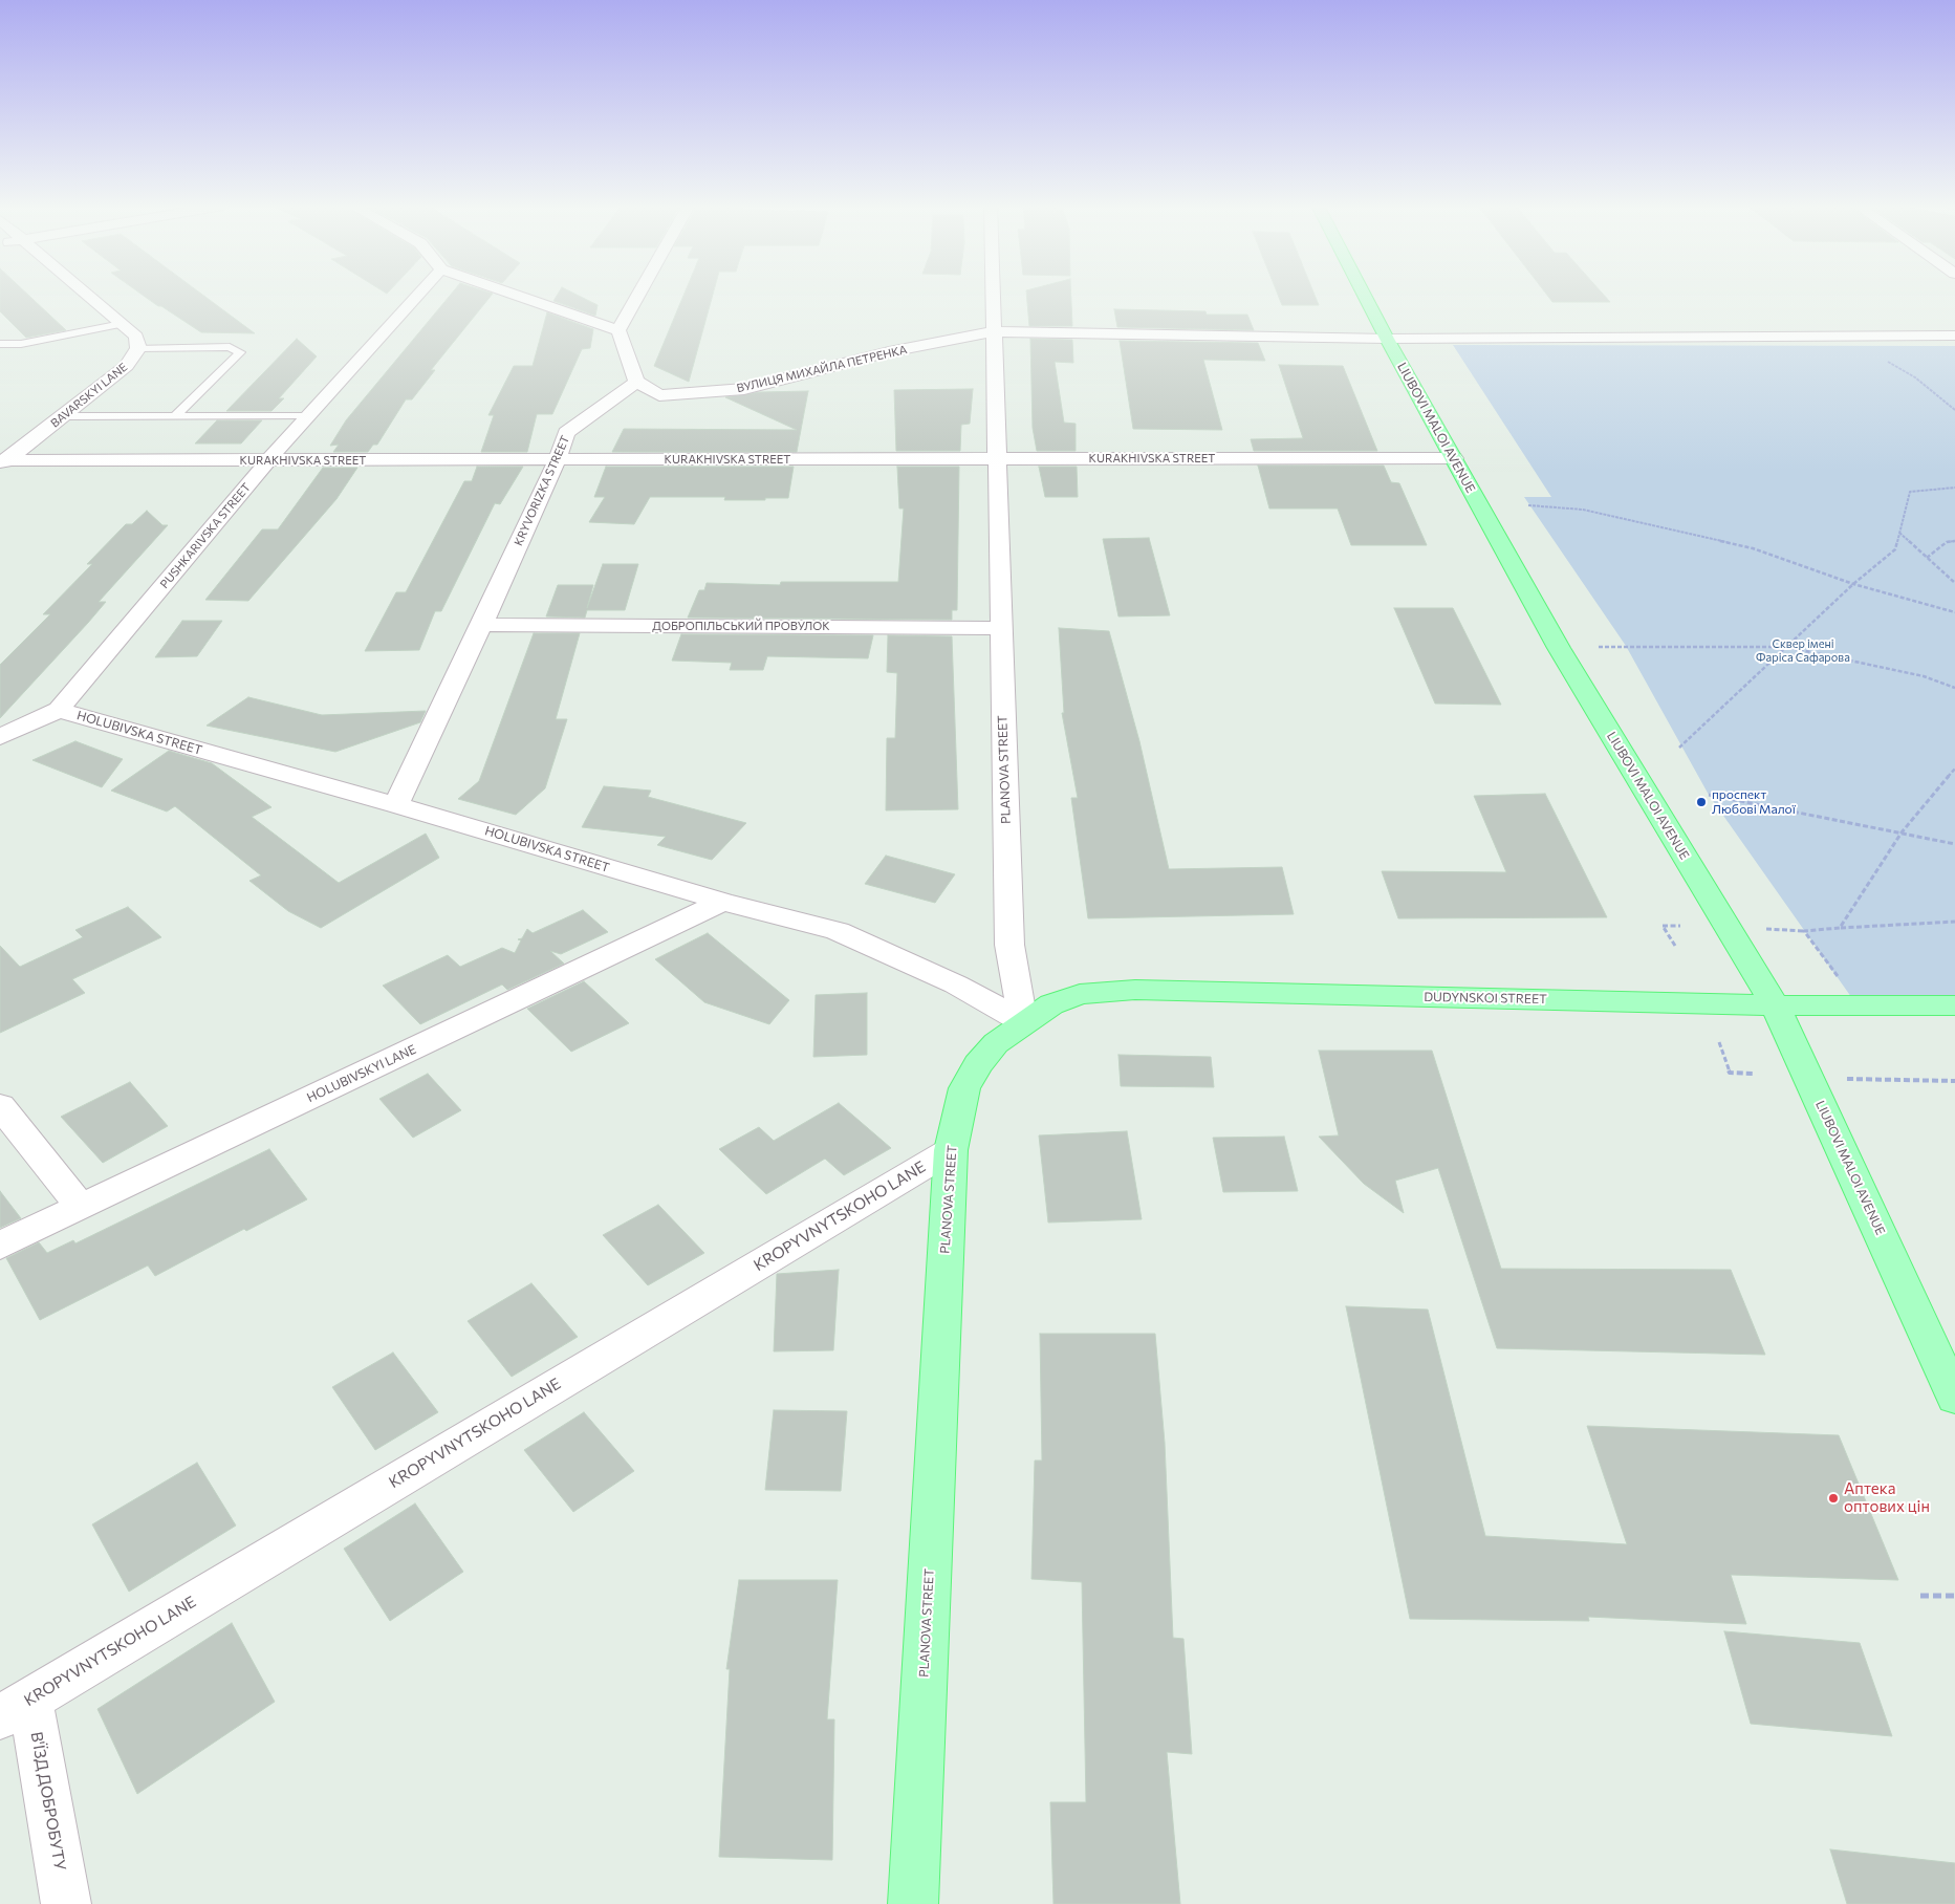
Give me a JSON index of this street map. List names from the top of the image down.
{
  "streets": {
    "main road": ["LIUBOVI MALOI AVENUE", "PLANOVA STREET", "DUDYNSKOI STREET"],
    "street": [
      "ВУЛИЦЯ МИХАЙЛА ПЕТРЕНКА",
      "BAVARSKYI LANE",
      "KURAKHIVSKA STREET",
      "KRYVORIZKA STREET",
      "PUSHKARIVSKA STREET",
      "ДОБРОПІЛЬСЬКИЙ ПРОВУЛОК",
      "HOLUBIVSKA STREET",
      "HOLUBIVSKYI LANE",
      "KROPYVNYTSKOHO LANE",
      "В'ЇЗД ДОБРОБУТУ"
    ]
  },
  "crossings": [
    ["ВУЛИЦЯ МИХАЙЛА ПЕТРЕНКА", "LIUBOVI MALOI AVENUE"],
    ["ВУЛИЦЯ МИХАЙЛА ПЕТРЕНКА", "KRYVORIZKA STREET"],
    ["ВУЛИЦЯ МИХАЙЛА ПЕТРЕНКА", "PLANOVA STREET"],
    ["BAVARSKYI LANE", "KURAKHIVSKA STREET"],
    ["LIUBOVI MALOI AVENUE", "KURAKHIVSKA STREET"],
    ["LIUBOVI MALOI AVENUE", "DUDYNSKOI STREET"],
    ["KURAKHIVSKA STREET", "KRYVORIZKA STREET"],
    ["KURAKHIVSKA STREET", "PUSHKARIVSKA STREET"],
    ["KURAKHIVSKA STREET", "PLANOVA STREET"],
    ["KRYVORIZKA STREET", "ДОБРОПІЛЬСЬКИЙ ПРОВУЛОК"],
    ["KRYVORIZKA STREET", "HOLUBIVSKA STREET"],
    ["PUSHKARIVSKA STREET", "HOLUBIVSKA STREET"],
    ["ДОБРОПІЛЬСЬКИЙ ПРОВУЛОК", "PLANOVA STREET"],
    ["HOLUBIVSKA STREET", "PLANOVA STREET"],
    ["HOLUBIVSKA STREET", "DUDYNSKOI STREET"],
    ["HOLUBIVSKA STREET", "HOLUBIVSKYI LANE"],
    ["PLANOVA STREET", "DUDYNSKOI STREET"],
    ["PLANOVA STREET", "KROPYVNYTSKOHO LANE"],
    ["KROPYVNYTSKOHO LANE", "В'ЇЗД ДОБРОБУТУ"]
  ],
  "parks": ["Сквер імені Фаріса Сафарова"],
  "places": ["проспект Любові Малої", "Аптека оптових цін"]
}
